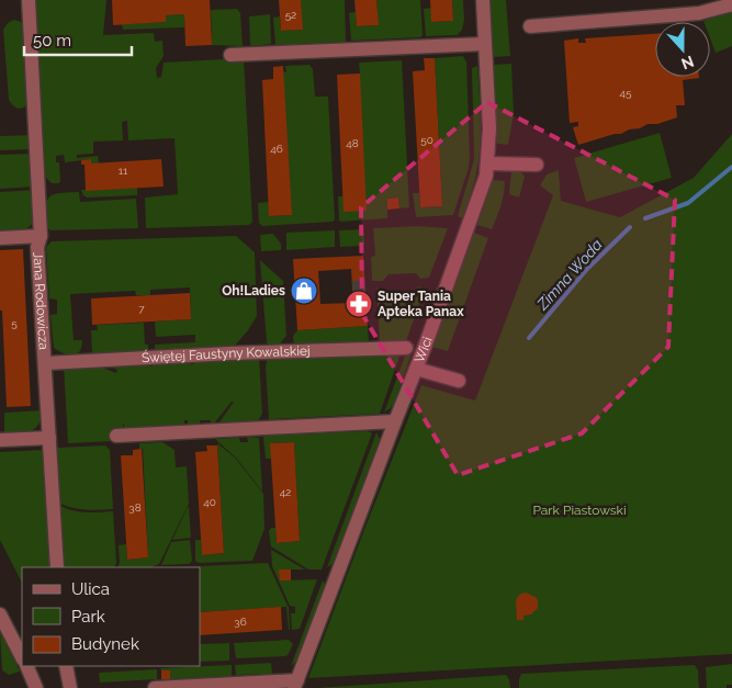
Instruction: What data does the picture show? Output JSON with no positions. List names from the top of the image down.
{
  "streets": {
    "street": ["Jana Rodowicza", "Wici", "Świętej Faustyny Kowalskiej"]
  },
  "crossings": [
    ["Jana Rodowicza", "Świętej Faustyny Kowalskiej"]
  ],
  "water": ["Zimna Woda"],
  "parks": ["Park Piastowski"],
  "places": {
    "shop": ["Oh!Ladies"],
    "pharmacy": ["Super Tania Apteka Panax"]
  },
  "house_numbers": [
    "52",
    "45",
    "50",
    "48",
    "46",
    "11",
    "7",
    "5",
    "42",
    "40",
    "38",
    "36"
  ],
  "legend": ["Ulica", "Park", "Budynek"],
  "scale_bar": "50 m",
  "north": "bottom"
}
